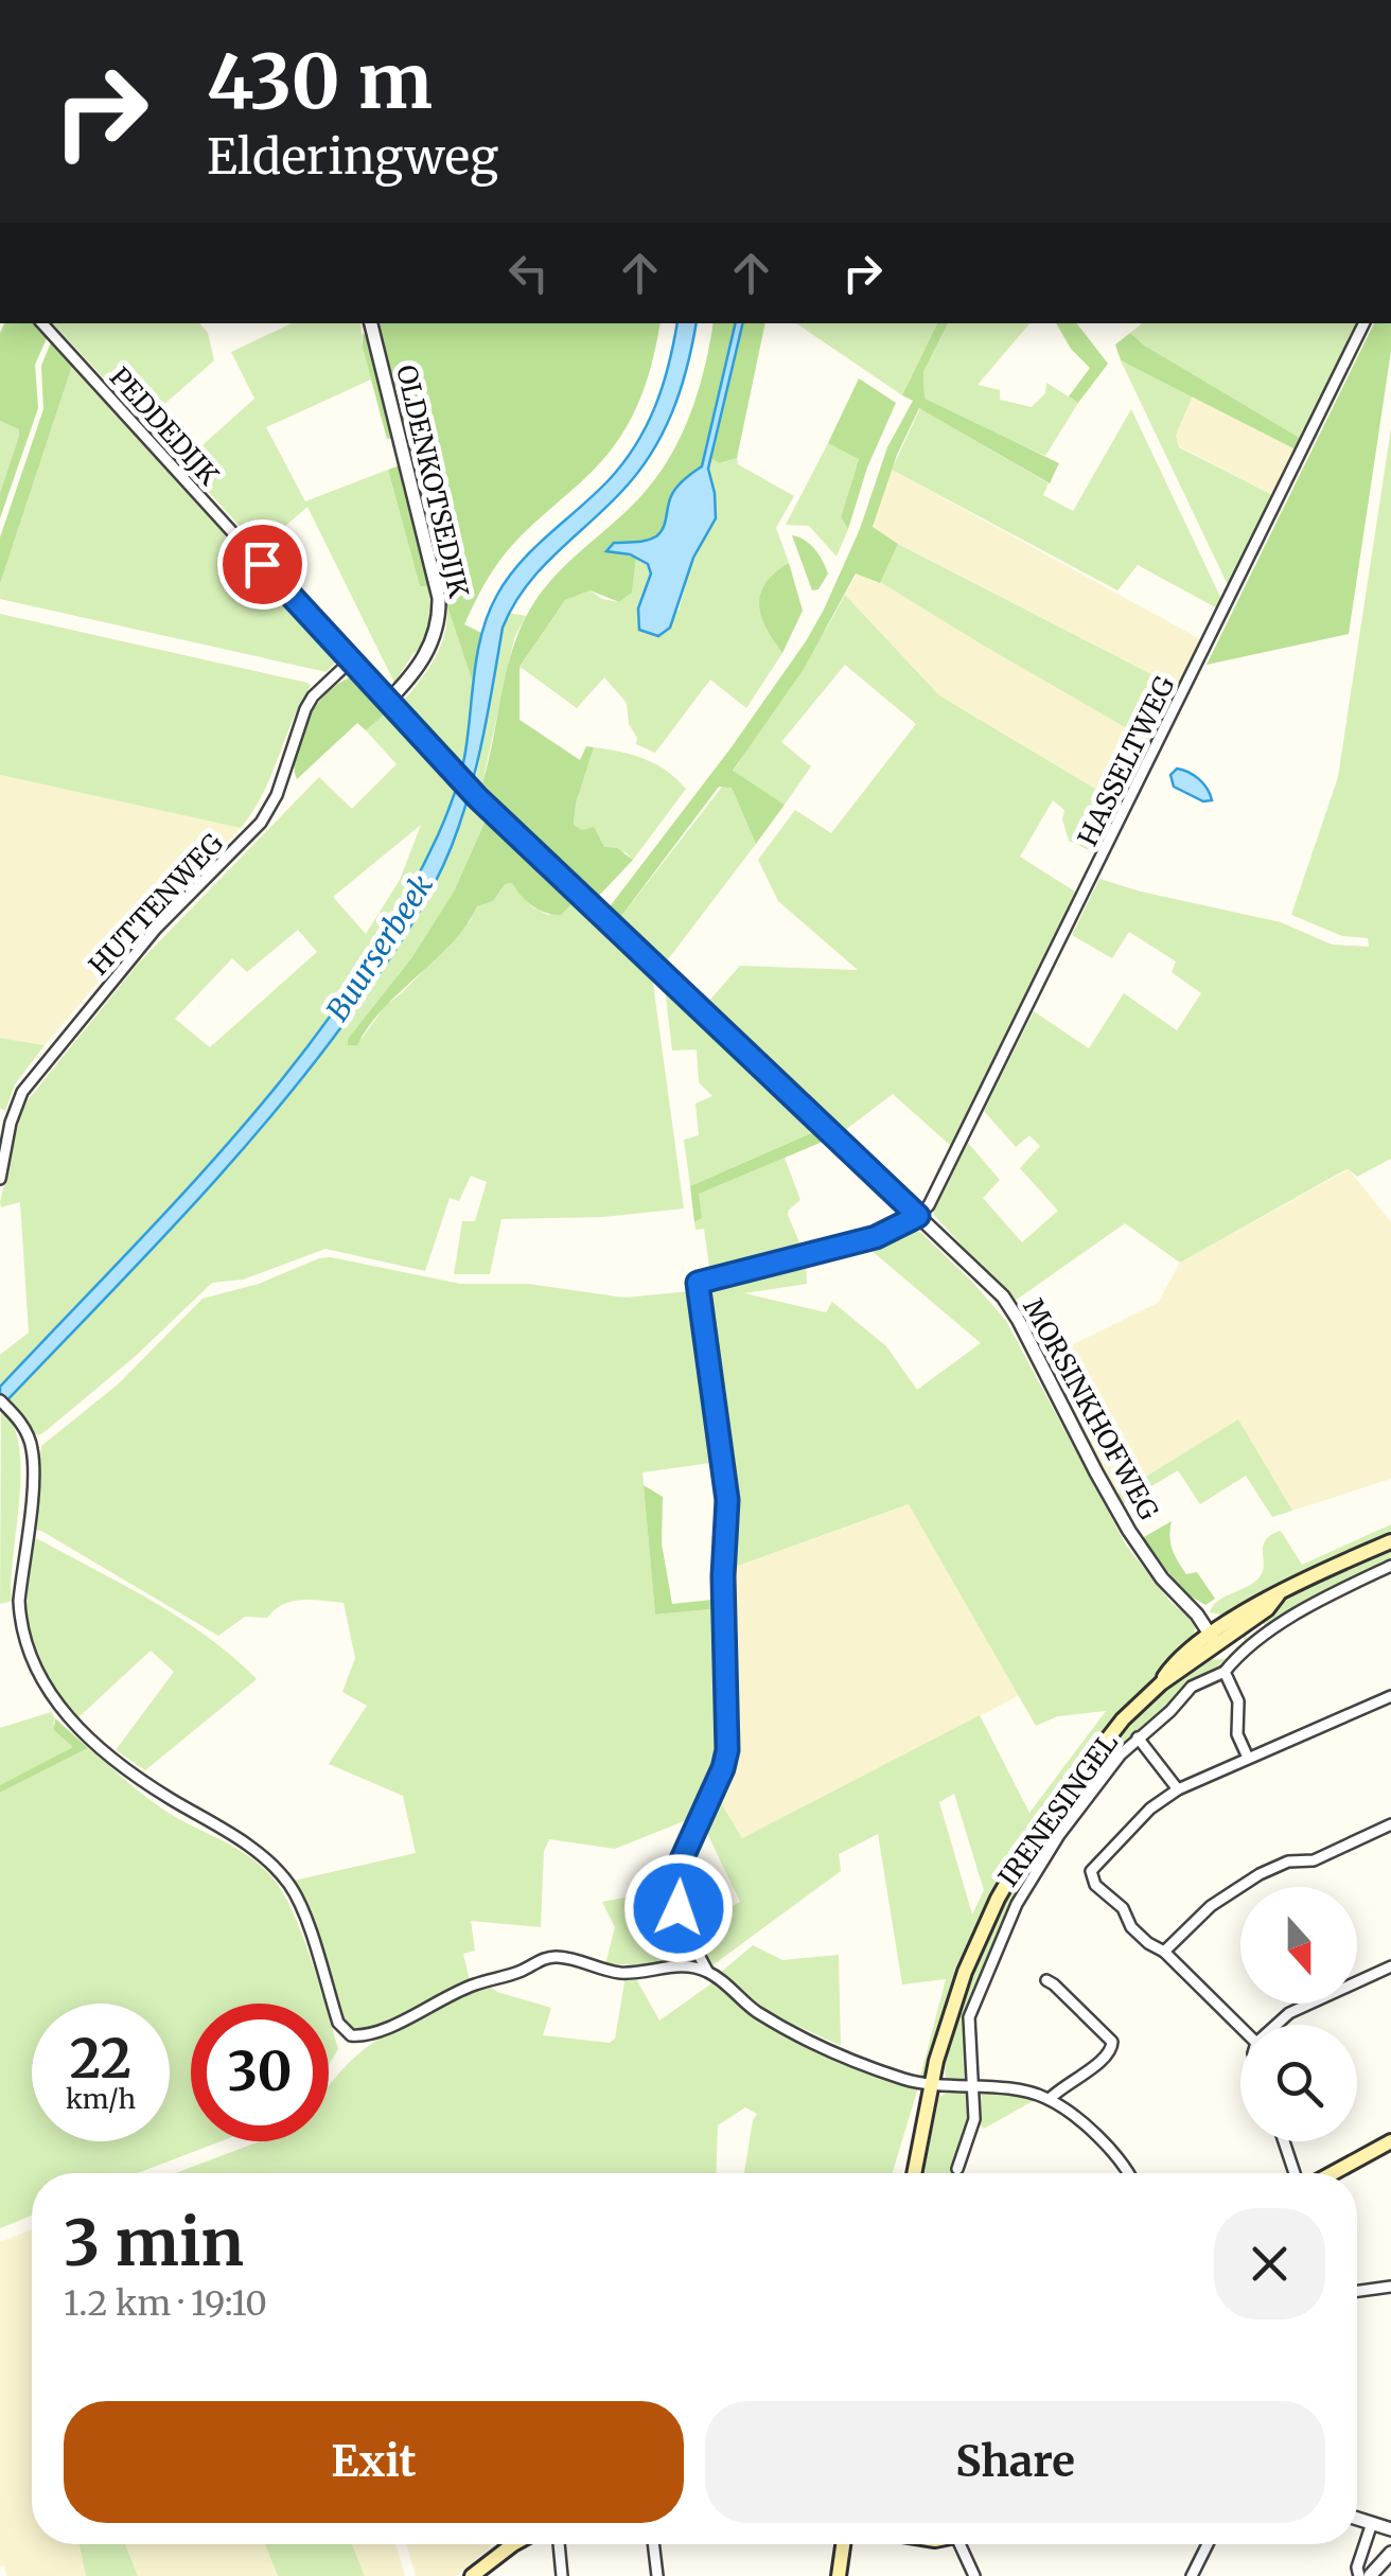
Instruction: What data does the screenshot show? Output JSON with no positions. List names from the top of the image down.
{
  "streets": {
    "street": [
      "PEDDEDIJK",
      "OLDENKOTSEDIJK",
      "HASSELTWEG",
      "HUTTENWEG",
      "MORSINKHOFWEG",
      "IRENESINGEL"
    ]
  },
  "crossings": [
    ["PEDDEDIJK", "OLDENKOTSEDIJK"],
    ["PEDDEDIJK", "HUTTENWEG"],
    ["PEDDEDIJK", "MORSINKHOFWEG"],
    ["OLDENKOTSEDIJK", "MORSINKHOFWEG"],
    ["HASSELTWEG", "MORSINKHOFWEG"]
  ],
  "water": ["Buurserbeek"],
  "north": "bottom",
  "page": {
    "turn": ["430 m", "Elderingweg"],
    "speed": "22 km/h",
    "limit": "30",
    "heading": ["3 min", "1.2 km · 19:10"],
    "buttons": ["Exit", "Share"]
  }
}
